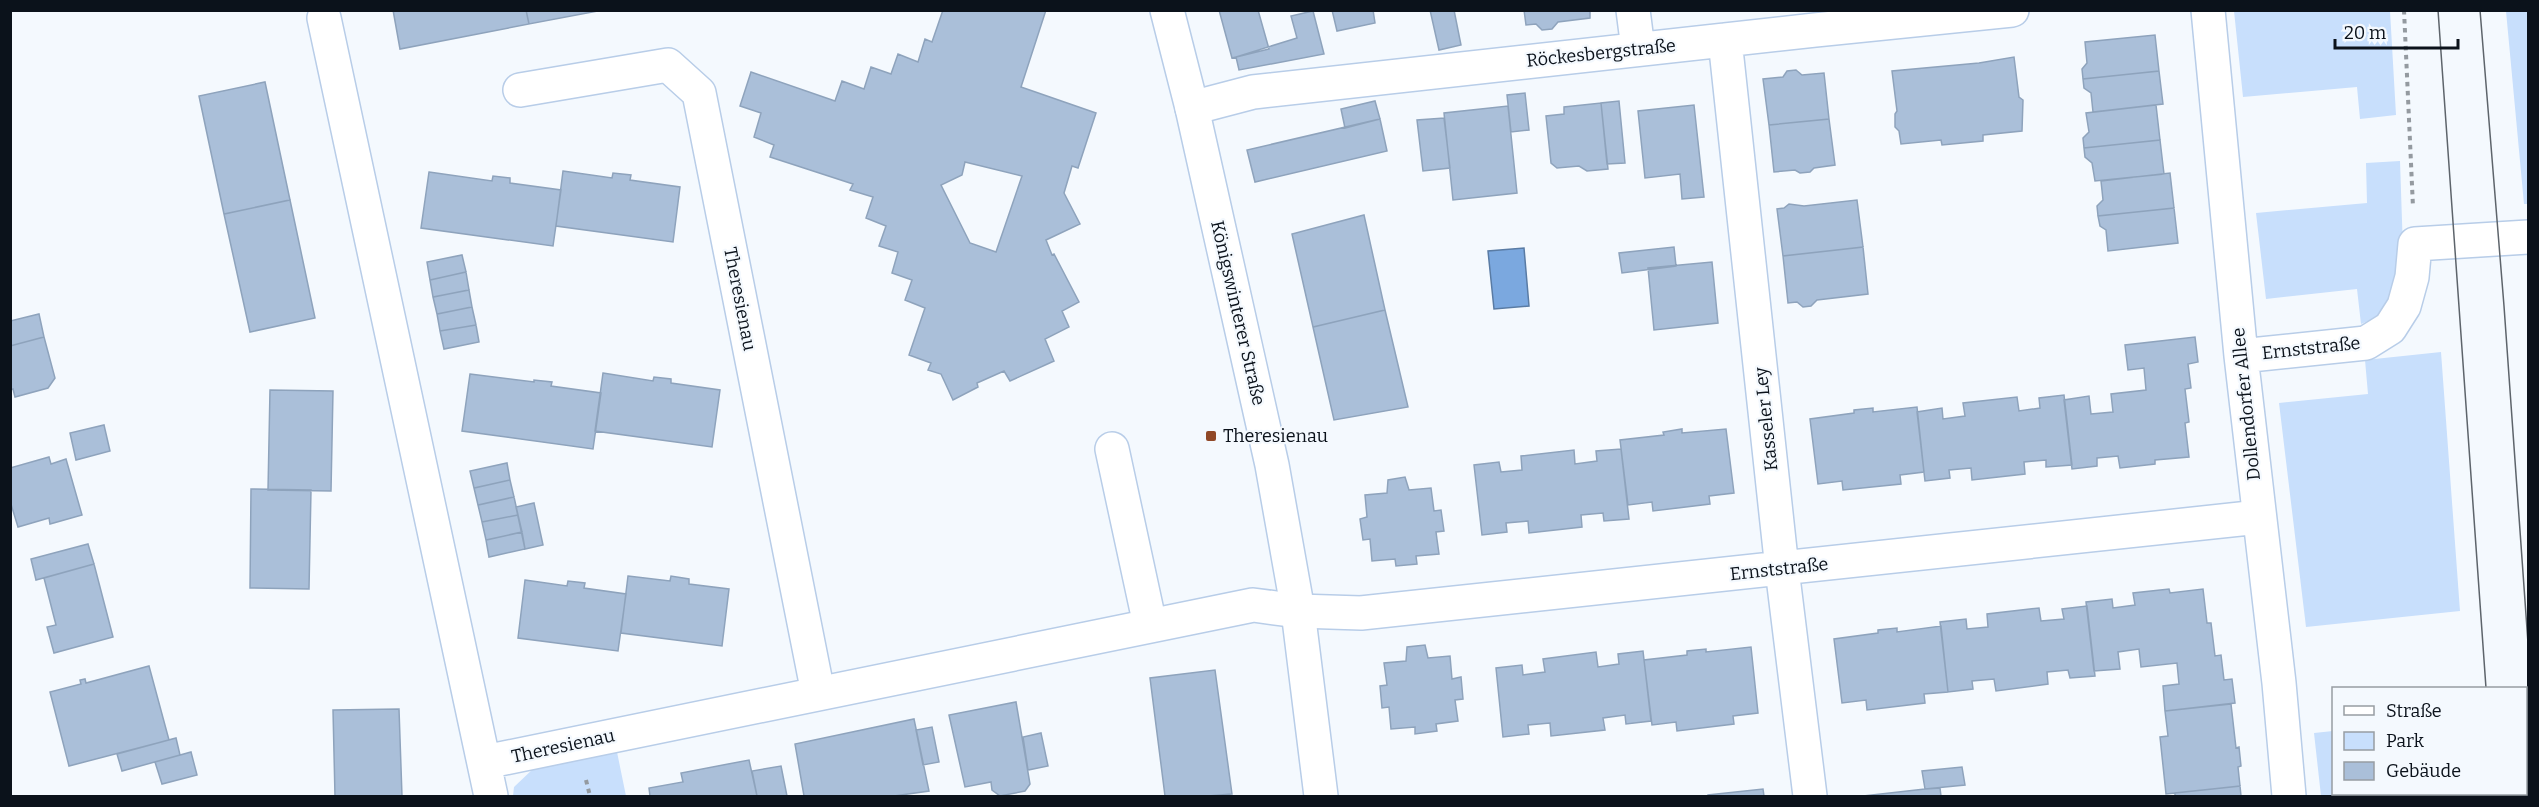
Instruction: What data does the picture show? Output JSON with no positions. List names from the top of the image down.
{
  "streets": {
    "street": [
      "Röckesbergstraße",
      "Theresienau",
      "Königswinterer Straße",
      "Ernststraße",
      "Dollendorfer Allee",
      "Kasseler Ley"
    ]
  },
  "crossings": [
    ["Röckesbergstraße", "Königswinterer Straße"],
    ["Röckesbergstraße", "Kasseler Ley"],
    ["Theresienau", "Königswinterer Straße"],
    ["Theresienau", "Ernststraße"],
    ["Königswinterer Straße", "Ernststraße"],
    ["Ernststraße", "Dollendorfer Allee"],
    ["Ernststraße", "Kasseler Ley"]
  ],
  "places": {
    "transit": ["Theresienau"]
  },
  "legend": ["Straße", "Park", "Gebäude"],
  "scale_bar": "20 m"
}
